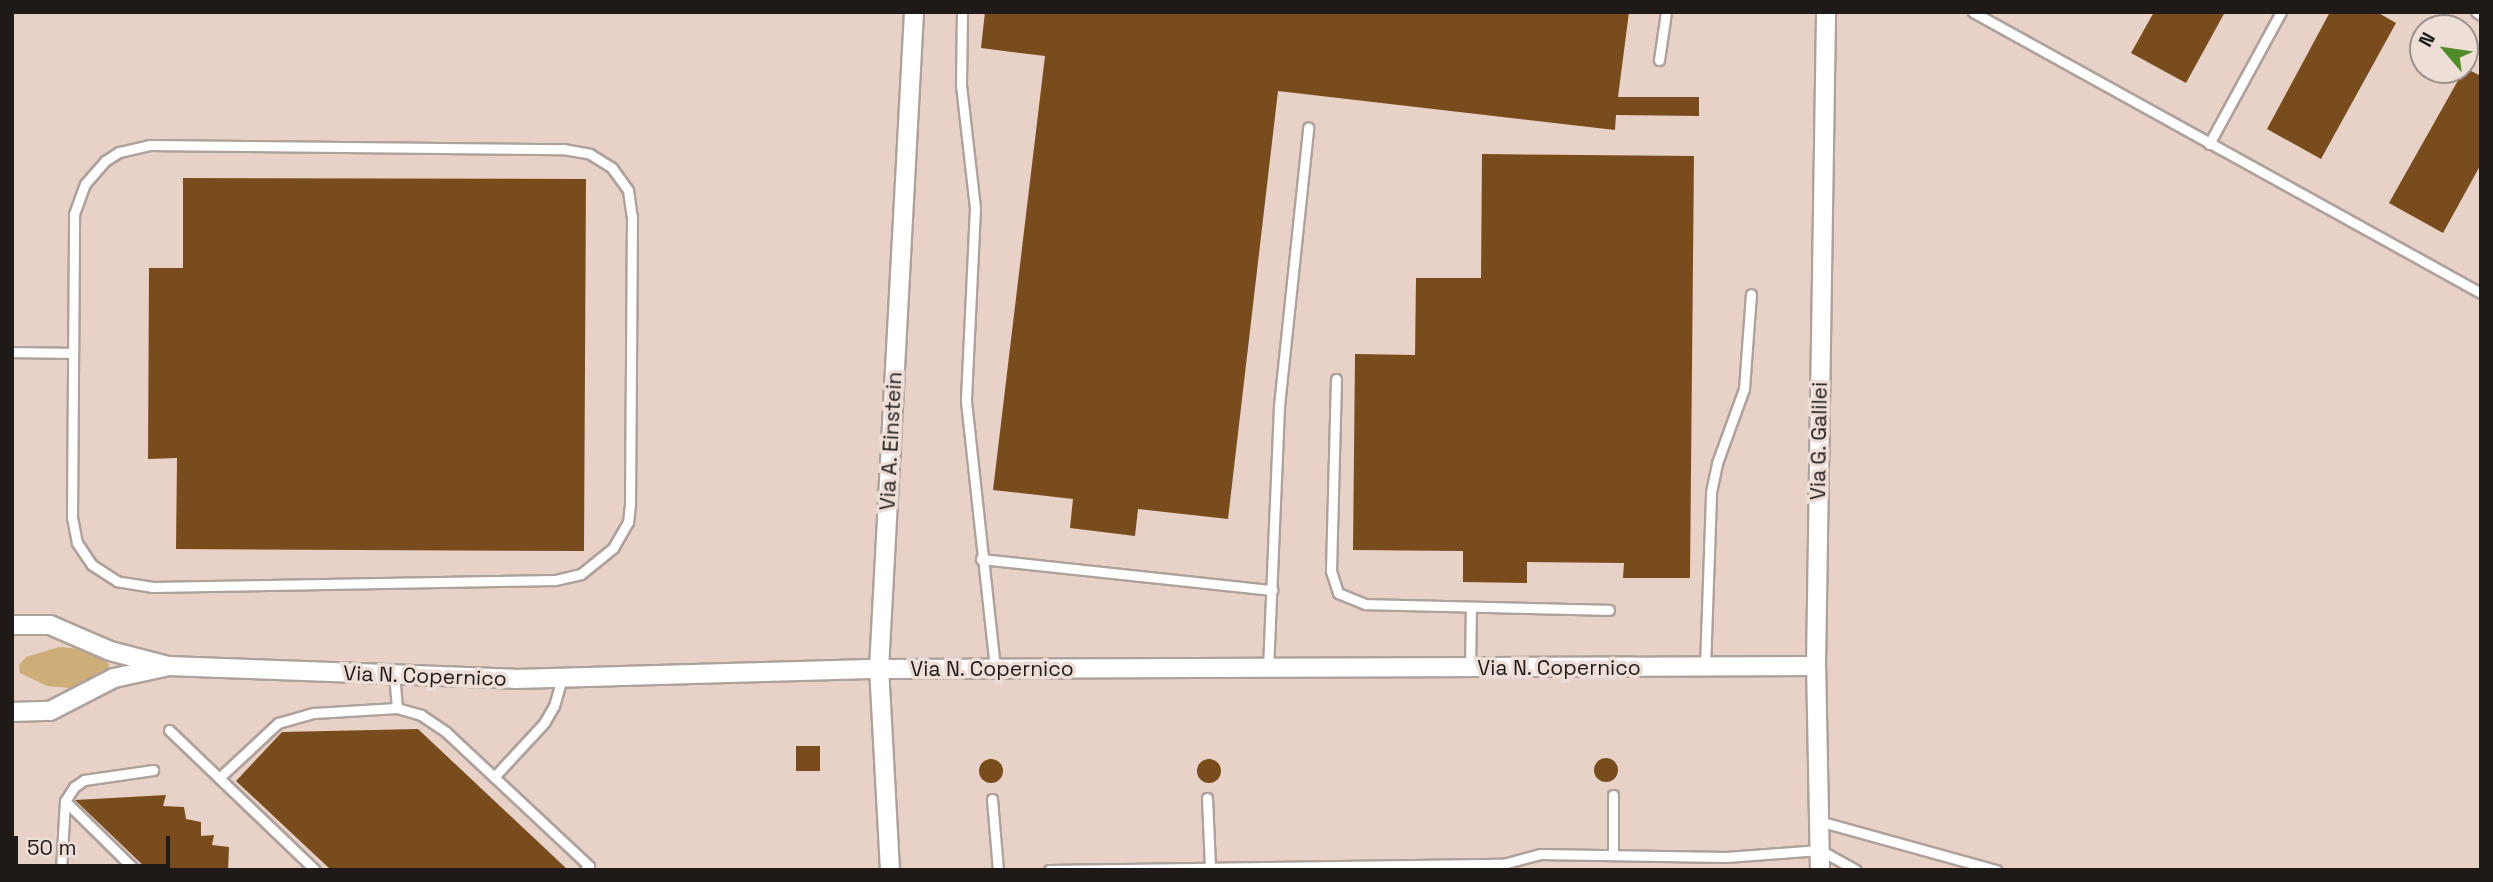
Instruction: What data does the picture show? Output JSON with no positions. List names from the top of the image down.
{
  "streets": {
    "street": ["Via A. Einstein", "Via G. Galilei", "Via N. Copernico"]
  },
  "crossings": [
    ["Via A. Einstein", "Via N. Copernico"],
    ["Via G. Galilei", "Via N. Copernico"]
  ],
  "scale_bar": "50 m",
  "north": "top left"
}
